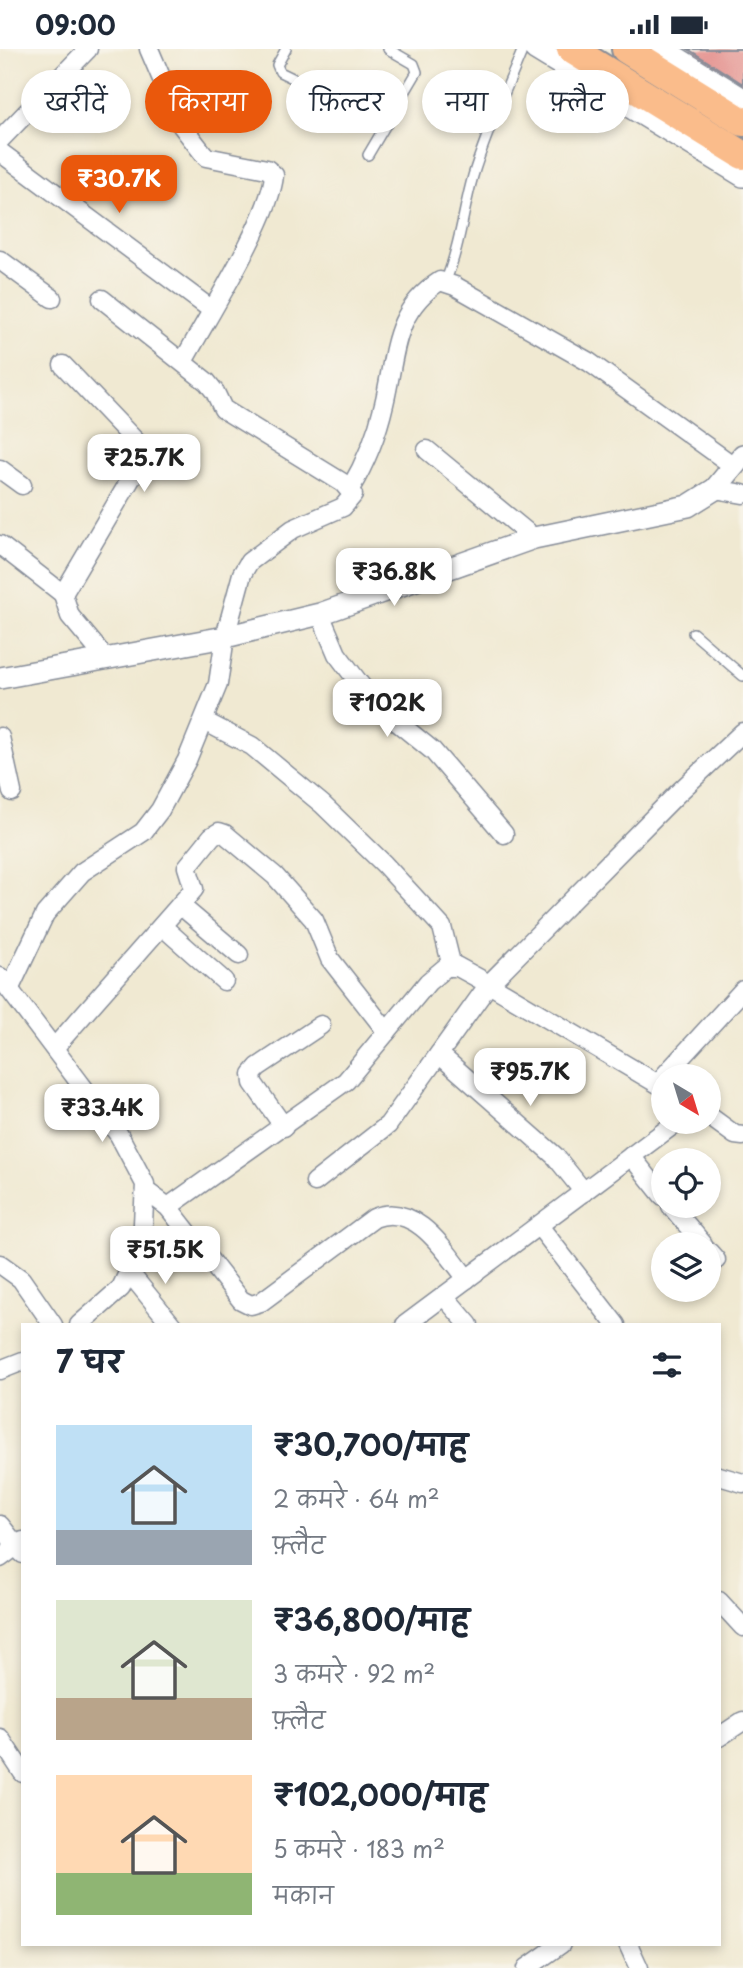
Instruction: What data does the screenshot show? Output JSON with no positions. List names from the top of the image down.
{
  "north": "bottom right",
  "page": {
    "status": "09:00",
    "chip": [
      "खरीदें",
      "किराया",
      "फ़िल्टर",
      "नया",
      "फ़्लैट"
    ],
    "price": [
      "₹30.7K",
      "₹25.7K",
      "₹36.8K",
      "₹102K",
      "₹95.7K",
      "₹33.4K",
      "₹51.5K"
    ],
    "heading": "7 घर",
    "list": [
      {
        "name": "₹30,700/माह",
        "note": "2 कमरे · 64 m² · फ़्लैट"
      },
      {
        "name": "₹36,800/माह",
        "note": "3 कमरे · 92 m² · फ़्लैट"
      },
      {
        "name": "₹102,000/माह",
        "note": "5 कमरे · 183 m² · मकान"
      }
    ]
  }
}
